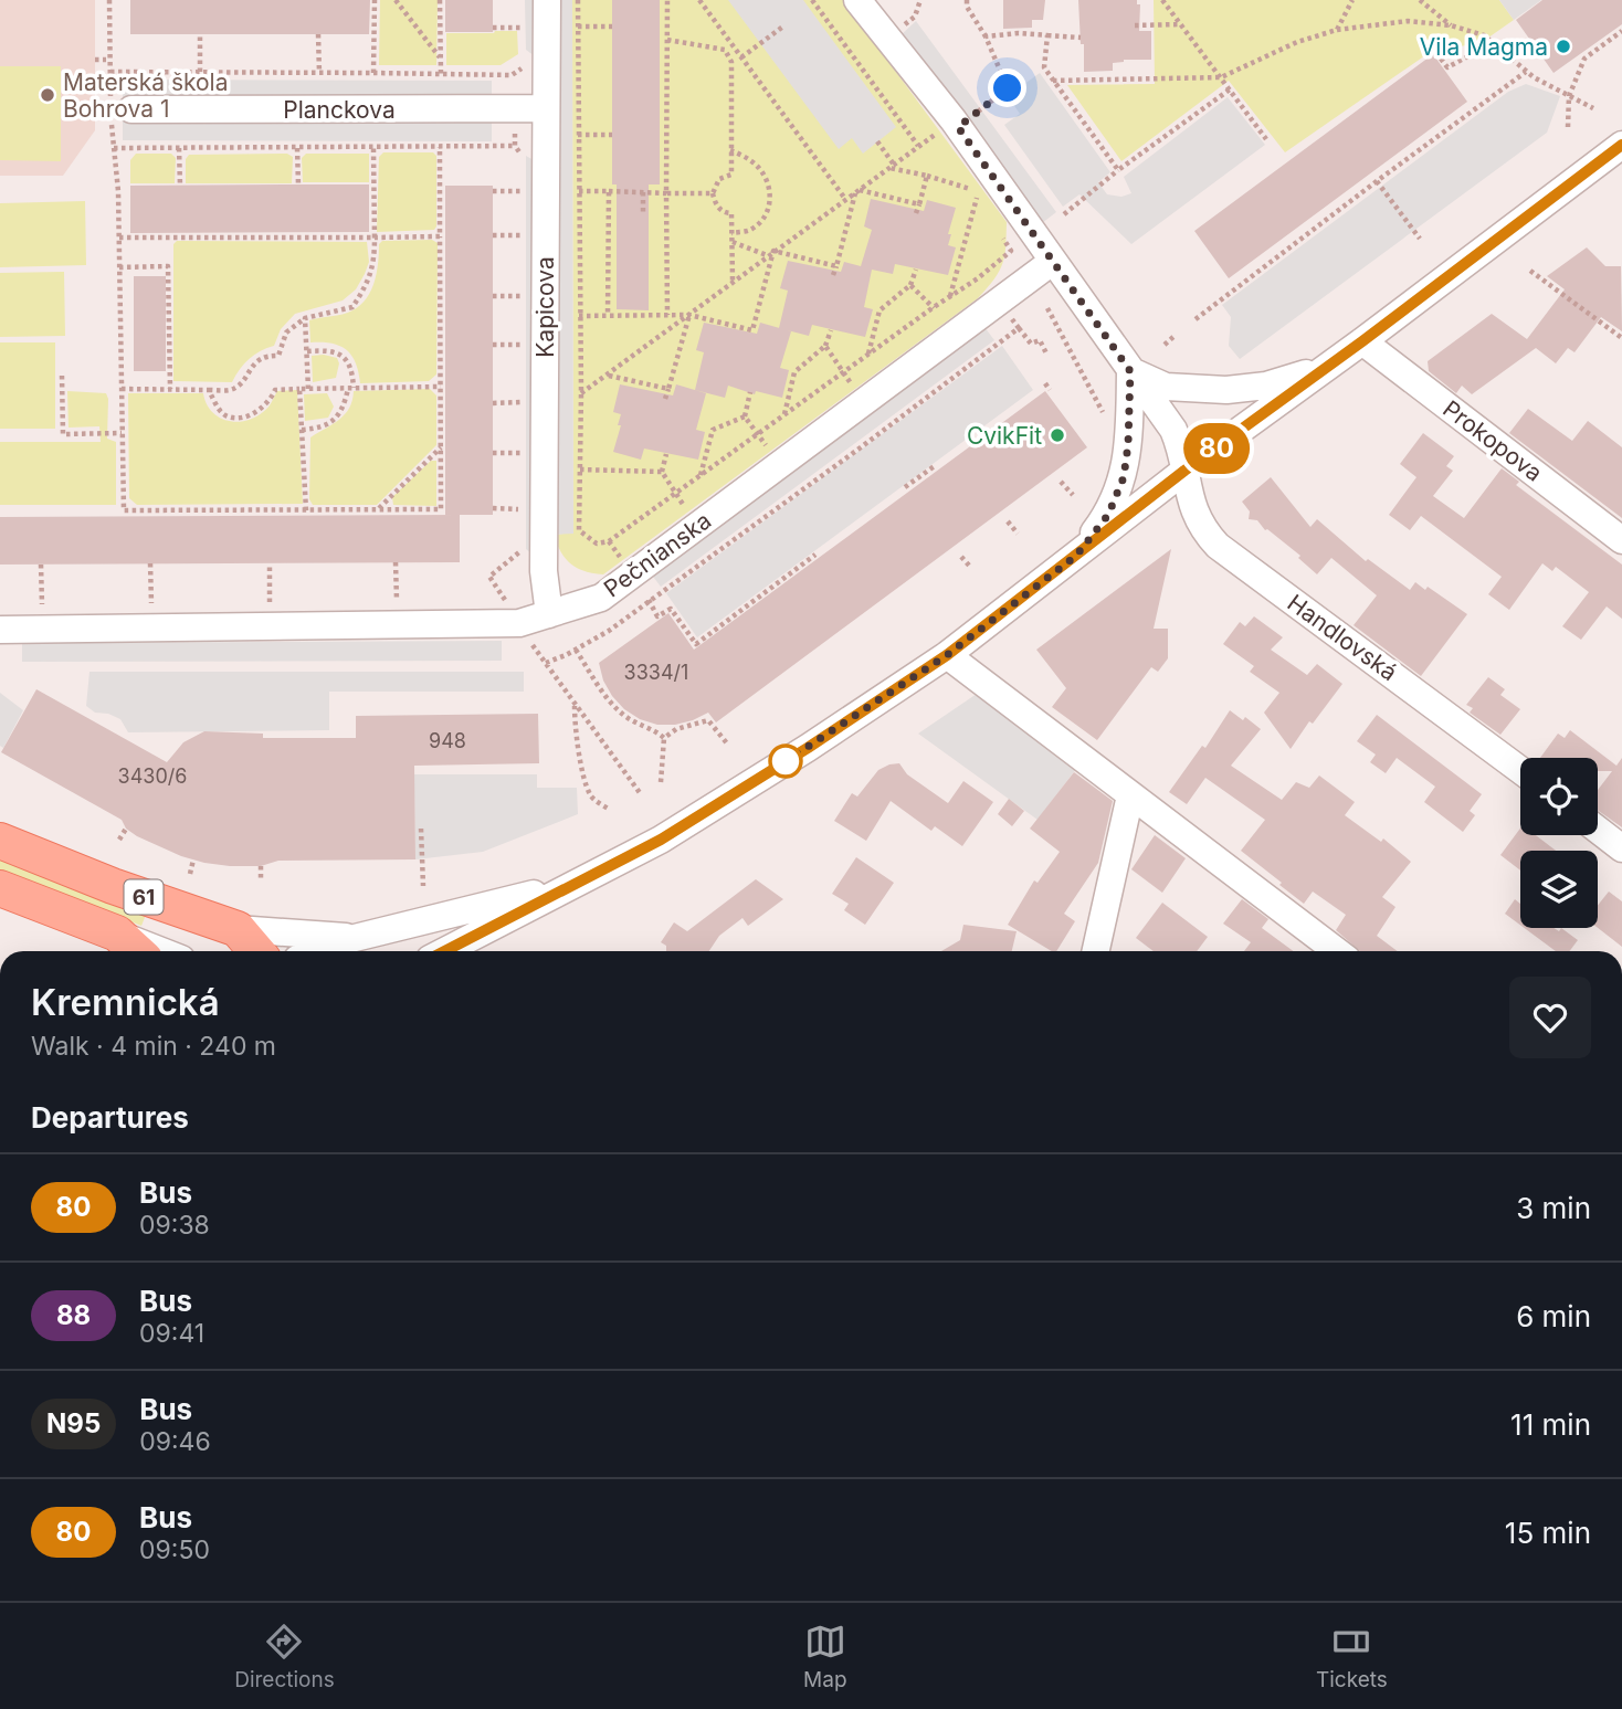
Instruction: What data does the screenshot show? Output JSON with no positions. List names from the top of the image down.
{
  "streets": {
    "main road": ["61"],
    "street": [
      "Planckova",
      "Kapicova",
      "Prokopova",
      "Pečnianska",
      "Handlovská"
    ]
  },
  "crossings": [
    ["Planckova", "Kapicova"],
    ["Kapicova", "Pečnianska"],
    ["Pečnianska", "Handlovská"]
  ],
  "places": ["Vila Magma", "Materská škola Bohrova 1", "CvikFit"],
  "lines": ["bus line 80"],
  "house_numbers": ["3334/1", "948", "3430/6"],
  "page": {
    "on_map": "80",
    "heading": [
      ["Kremnická", "Walk · 4 min · 240 m"],
      "Departures"
    ],
    "list": [
      {
        "mark": "80",
        "name": "Bus",
        "note": "09:38",
        "value": "3 min"
      },
      {
        "mark": "88",
        "name": "Bus",
        "note": "09:41",
        "value": "6 min"
      },
      {
        "mark": "N95",
        "name": "Bus",
        "note": "09:46",
        "value": "11 min"
      },
      {
        "mark": "80",
        "name": "Bus",
        "note": "09:50",
        "value": "15 min"
      }
    ],
    "tabs": ["Directions", "Map", "Tickets"]
  }
}
